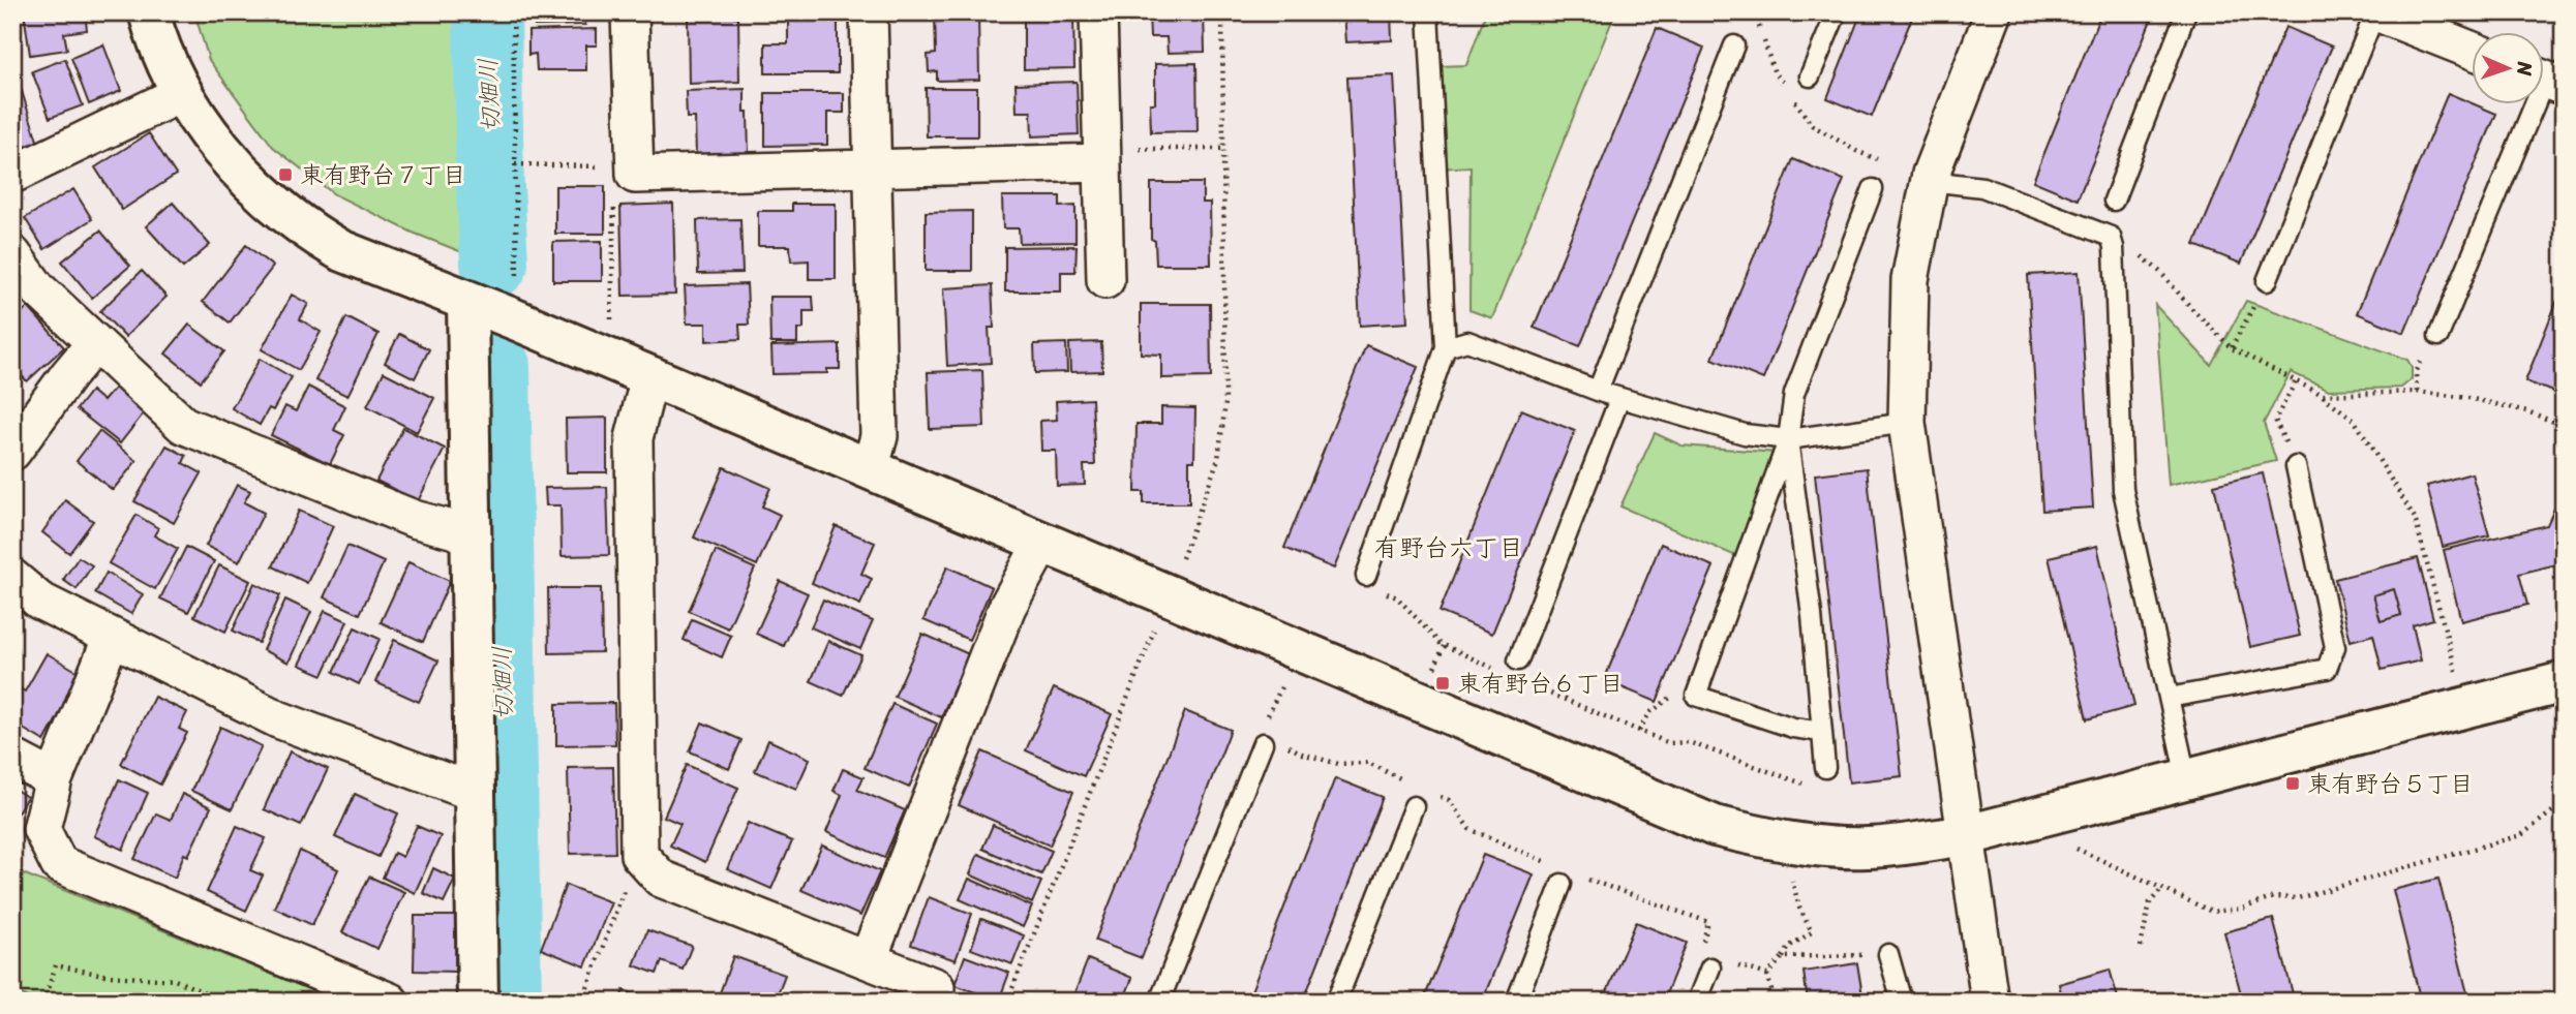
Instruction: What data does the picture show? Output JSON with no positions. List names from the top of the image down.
{
  "districts": ["有野台六丁目"],
  "water": ["切畑川"],
  "places": {
    "transit": ["東有野台７丁目", "東有野台６丁目", "東有野台５丁目"]
  },
  "north": "right"
}
